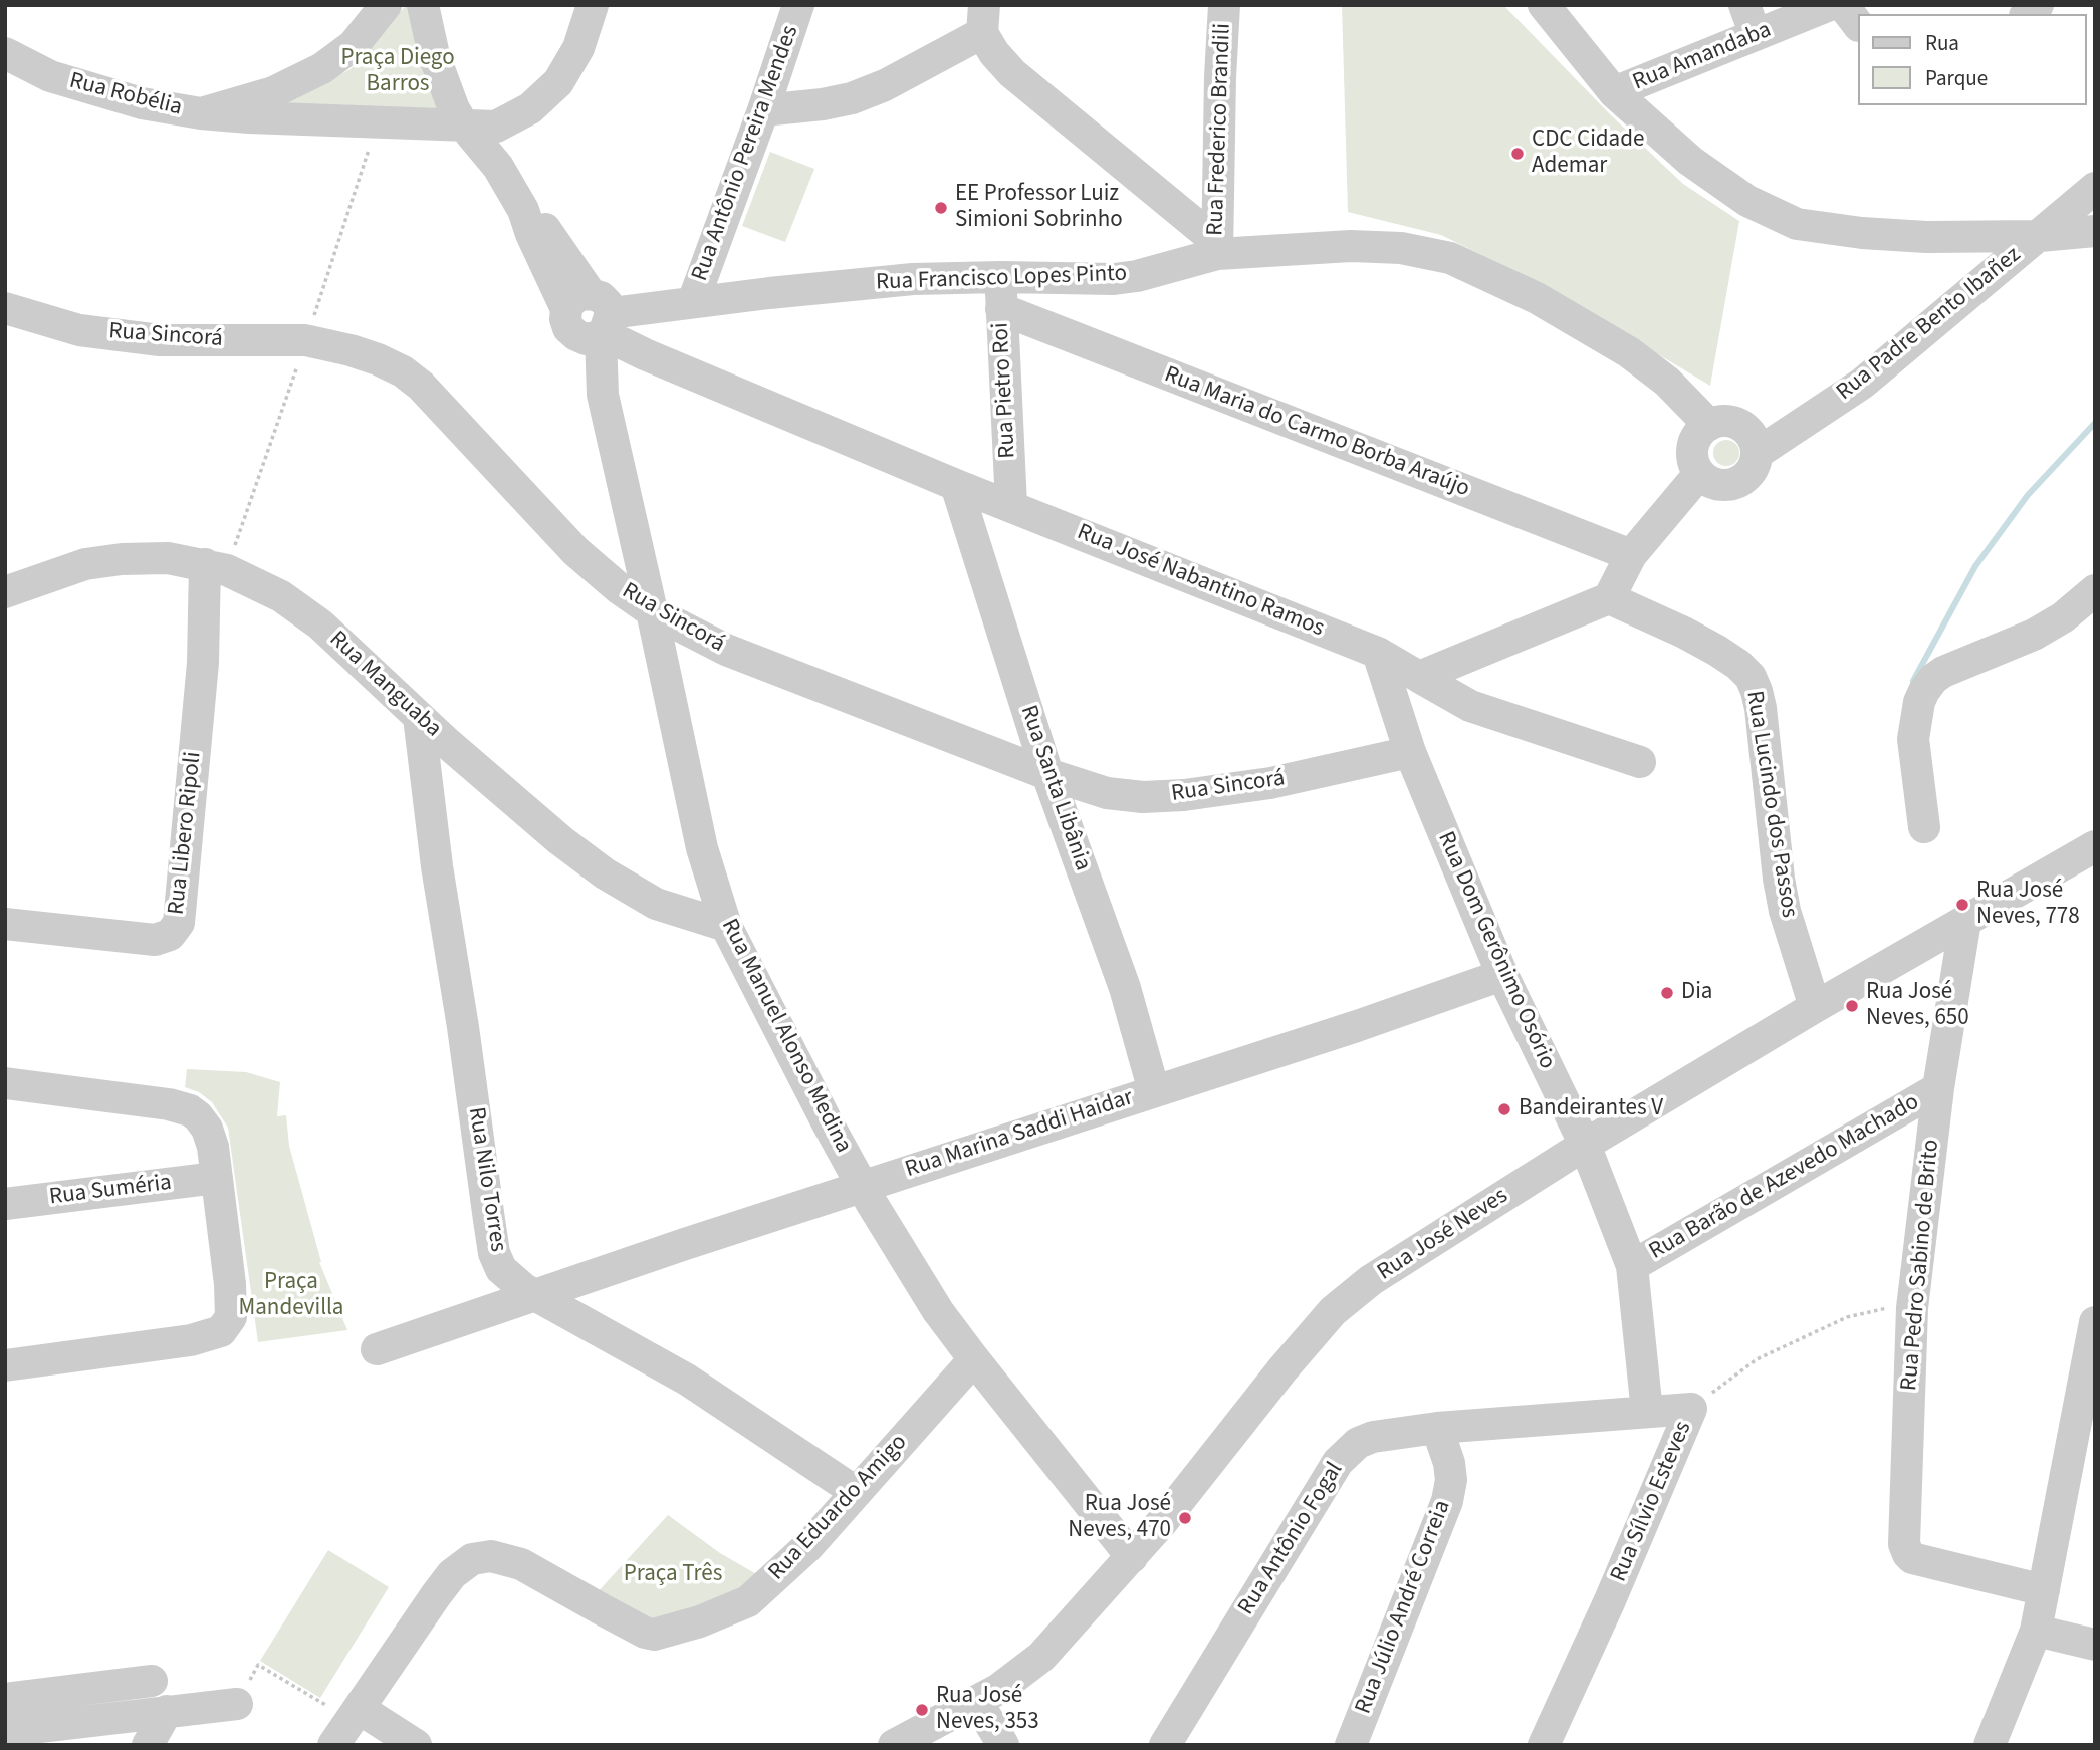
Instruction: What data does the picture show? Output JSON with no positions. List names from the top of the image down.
{
  "streets": {
    "street": [
      "Rua Amandaba",
      "Rua Robélia",
      "Rua Frederico Brandili",
      "Rua Antônio Pereira Mendes",
      "Rua Francisco Lopes Pinto",
      "Rua Padre Bento Ibañez",
      "Rua Sincorá",
      "Rua Pietro Roi",
      "Rua Maria do Carmo Borba Araújo",
      "Rua José Nabantino Ramos",
      "Rua Manguaba",
      "Rua Santa Libânia",
      "Rua Lucindo dos Passos",
      "Rua Libero Ripoli",
      "Rua Dom Gerônimo Osório",
      "Rua Manuel Alonso Medina",
      "Rua Marina Saddi Haidar",
      "Rua Barão de Azevedo Machado",
      "Rua Nilo Torres",
      "Rua Suméria",
      "Rua José Neves",
      "Rua Pedro Sabino de Brito",
      "Rua Sílvio Esteves",
      "Rua Eduardo Amigo",
      "Rua Antônio Fogal",
      "Rua Júlio André Correia"
    ]
  },
  "crossings": [
    ["Rua Frederico Brandili", "Rua Francisco Lopes Pinto"],
    ["Rua Antônio Pereira Mendes", "Rua Francisco Lopes Pinto"],
    ["Rua Francisco Lopes Pinto", "Rua Padre Bento Ibañez"],
    ["Rua Francisco Lopes Pinto", "Rua Pietro Roi"],
    ["Rua Francisco Lopes Pinto", "Rua José Nabantino Ramos"],
    ["Rua Francisco Lopes Pinto", "Rua Manuel Alonso Medina"],
    ["Rua Sincorá", "Rua Santa Libânia"],
    ["Rua Sincorá", "Rua Dom Gerônimo Osório"],
    ["Rua Sincorá", "Rua Manuel Alonso Medina"],
    ["Rua Pietro Roi", "Rua Maria do Carmo Borba Araújo"],
    ["Rua Pietro Roi", "Rua José Nabantino Ramos"],
    ["Rua José Nabantino Ramos", "Rua Santa Libânia"],
    ["Rua José Nabantino Ramos", "Rua Dom Gerônimo Osório"],
    ["Rua José Nabantino Ramos", "Rua Manuel Alonso Medina"],
    ["Rua Manguaba", "Rua Libero Ripoli"],
    ["Rua Manguaba", "Rua Manuel Alonso Medina"],
    ["Rua Manguaba", "Rua Nilo Torres"],
    ["Rua Santa Libânia", "Rua Marina Saddi Haidar"],
    ["Rua Lucindo dos Passos", "Rua José Neves"],
    ["Rua Dom Gerônimo Osório", "Rua Marina Saddi Haidar"],
    ["Rua Dom Gerônimo Osório", "Rua Barão de Azevedo Machado"],
    ["Rua Dom Gerônimo Osório", "Rua José Neves"],
    ["Rua Dom Gerônimo Osório", "Rua Antônio Fogal"],
    ["Rua Manuel Alonso Medina", "Rua Marina Saddi Haidar"],
    ["Rua Manuel Alonso Medina", "Rua José Neves"],
    ["Rua Manuel Alonso Medina", "Rua Eduardo Amigo"],
    ["Rua Marina Saddi Haidar", "Rua Nilo Torres"],
    ["Rua Barão de Azevedo Machado", "Rua Pedro Sabino de Brito"],
    ["Rua Nilo Torres", "Rua Eduardo Amigo"],
    ["Rua José Neves", "Rua Pedro Sabino de Brito"],
    ["Rua Pedro Sabino de Brito", "Rua Sílvio Esteves"],
    ["Rua Sílvio Esteves", "Rua Antônio Fogal"],
    ["Rua Antônio Fogal", "Rua Júlio André Correia"]
  ],
  "parks": ["Praça Diego Barros", "Praça Mandevilla", "Praça Três"],
  "places": [
    "CDC Cidade Ademar",
    "EE Professor Luiz Simioni Sobrinho",
    "Rua José Neves, 778",
    "Dia",
    "Rua José Neves, 650",
    "Bandeirantes V",
    "Rua José Neves, 470",
    "Rua José Neves, 353"
  ],
  "legend": ["Rua", "Parque"]
}
